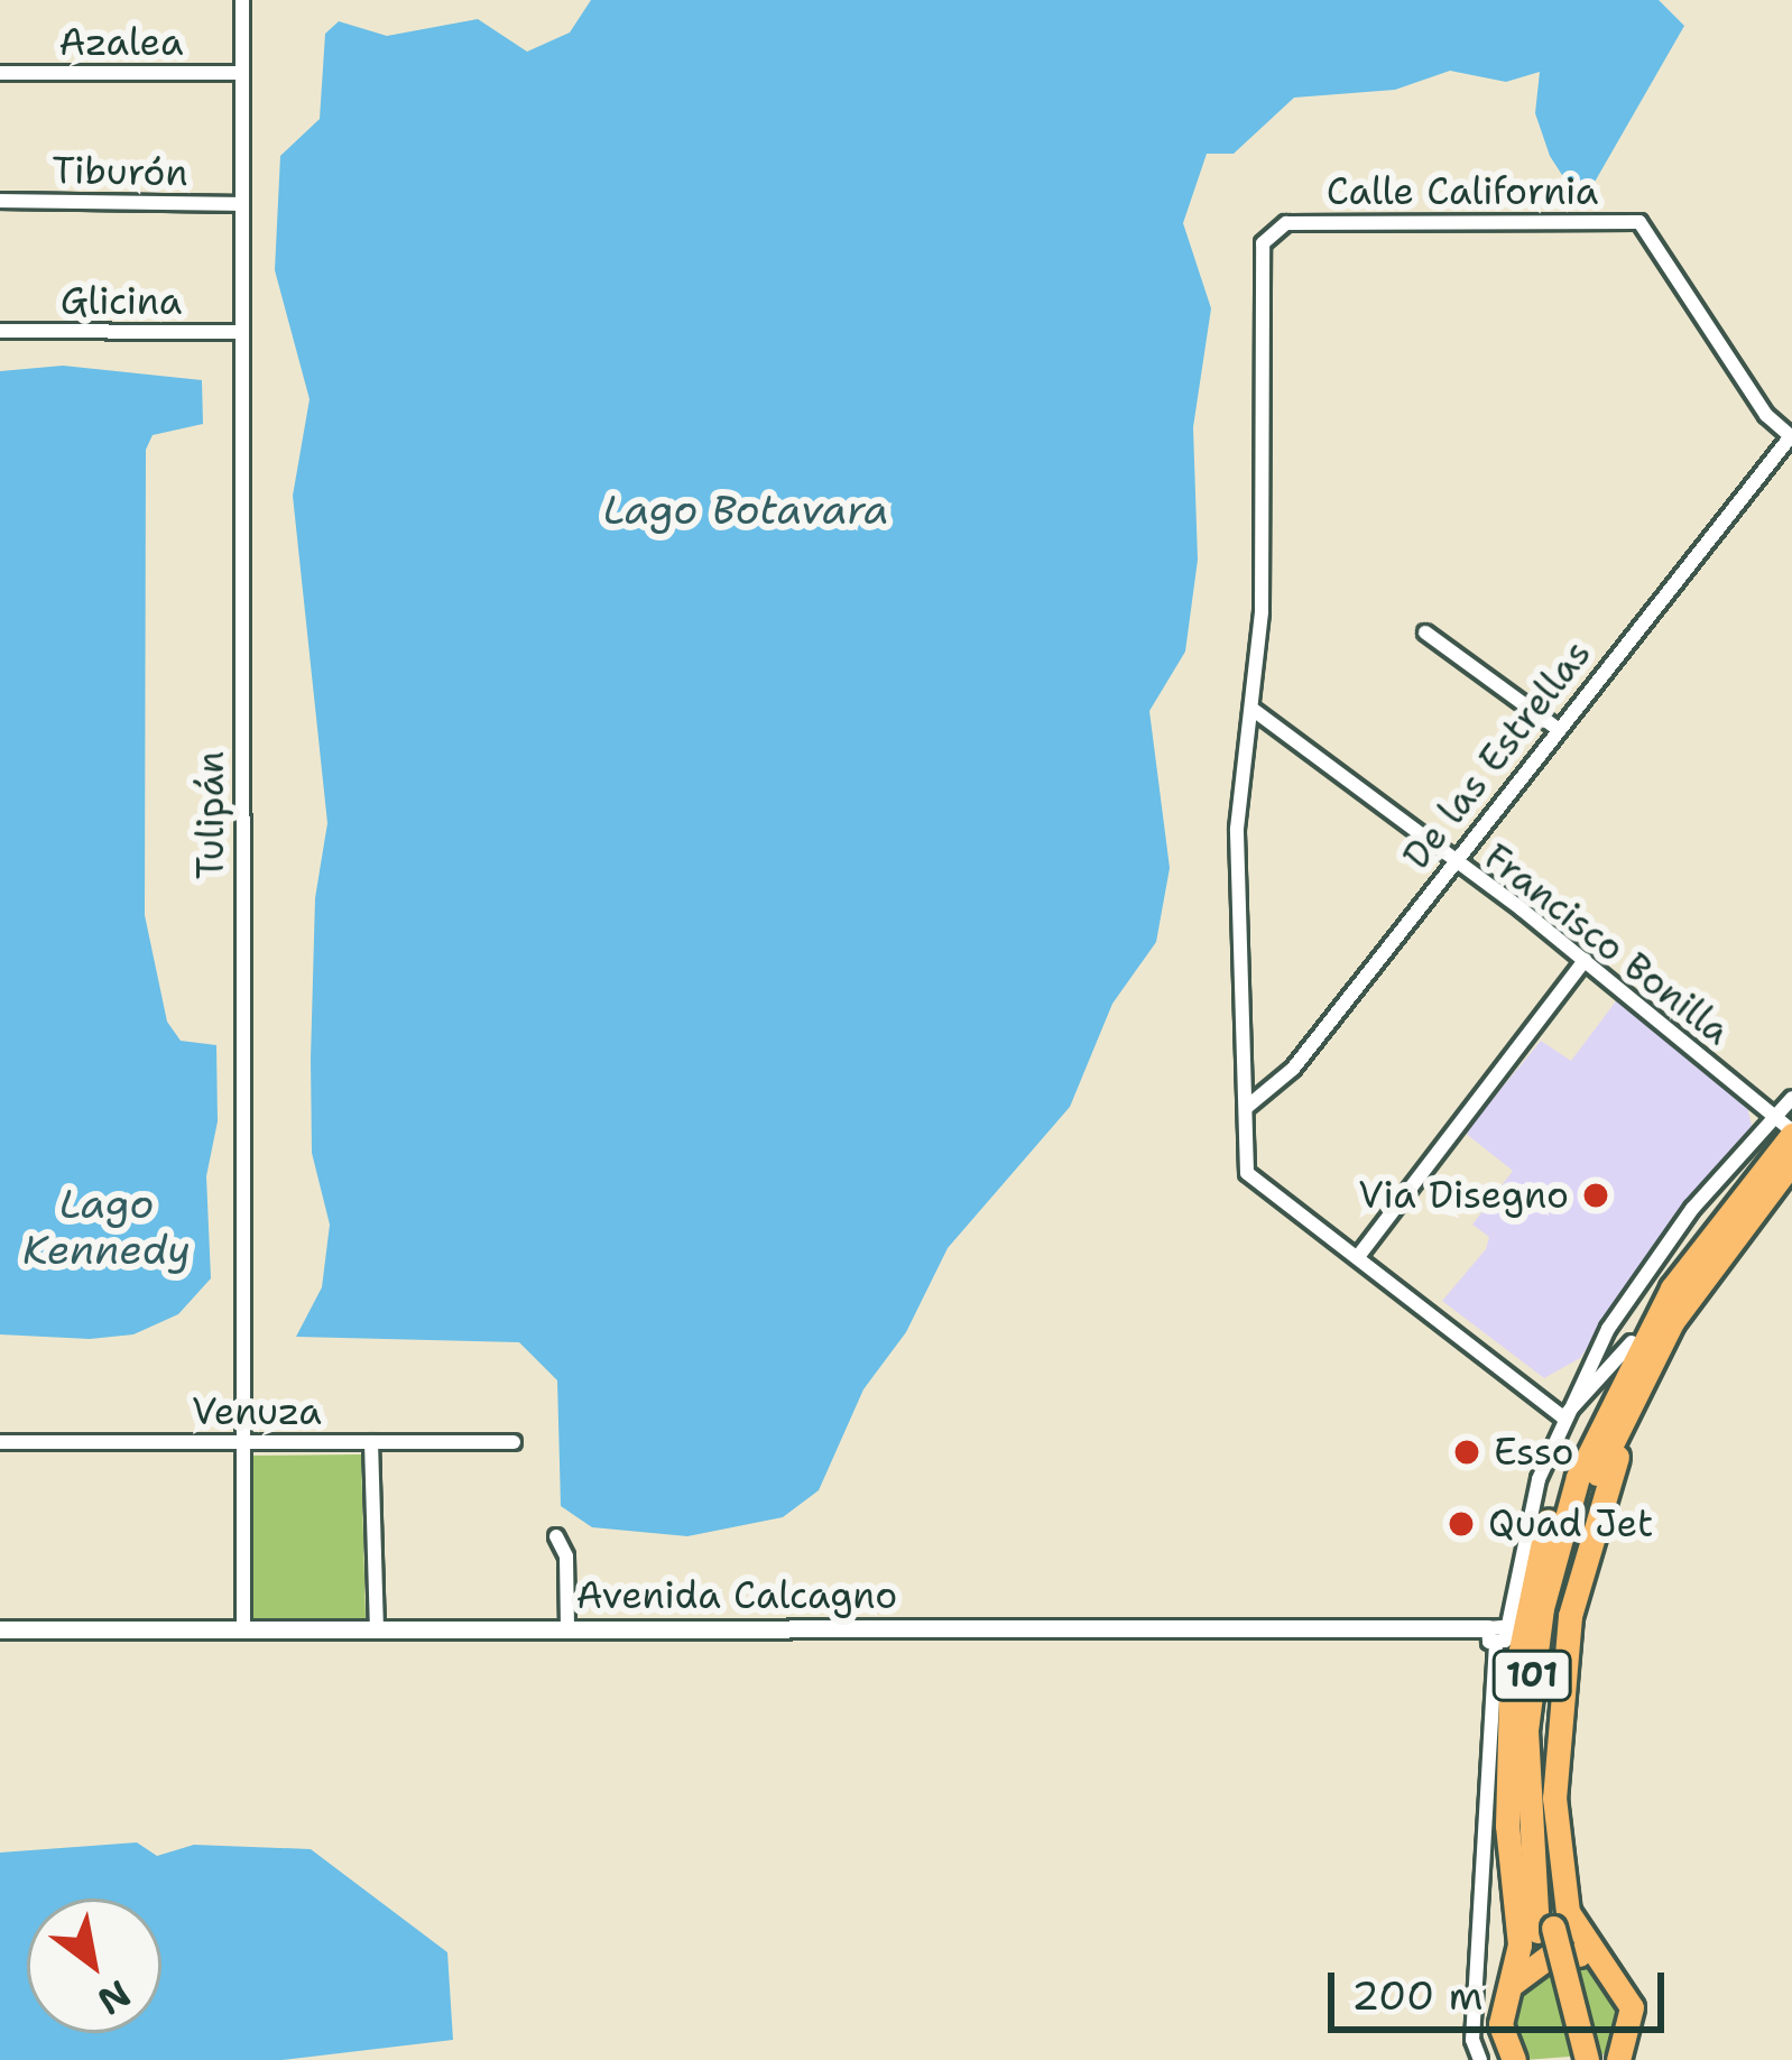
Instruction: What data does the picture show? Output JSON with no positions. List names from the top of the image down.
{
  "streets": {
    "highway": ["101"],
    "street": [
      "Azalea",
      "Tiburón",
      "Calle California",
      "Glicina",
      "De las Estrellas",
      "Tulipán",
      "Francisco Bonilla",
      "Venuza",
      "Avenida Calcagno"
    ]
  },
  "crossings": [
    ["Azalea", "Tulipán"],
    ["Tiburón", "Tulipán"],
    ["Calle California", "De las Estrellas"],
    ["Calle California", "Francisco Bonilla"],
    ["Glicina", "Tulipán"],
    ["De las Estrellas", "Francisco Bonilla"],
    ["Tulipán", "Venuza"],
    ["Tulipán", "Avenida Calcagno"],
    ["Francisco Bonilla", "101"]
  ],
  "water": ["Lago Botavara", "Lago Kennedy"],
  "places": ["Via Disegno", "Esso", "Quad Jet"],
  "scale_bar": "200 m",
  "north": "bottom right"
}
